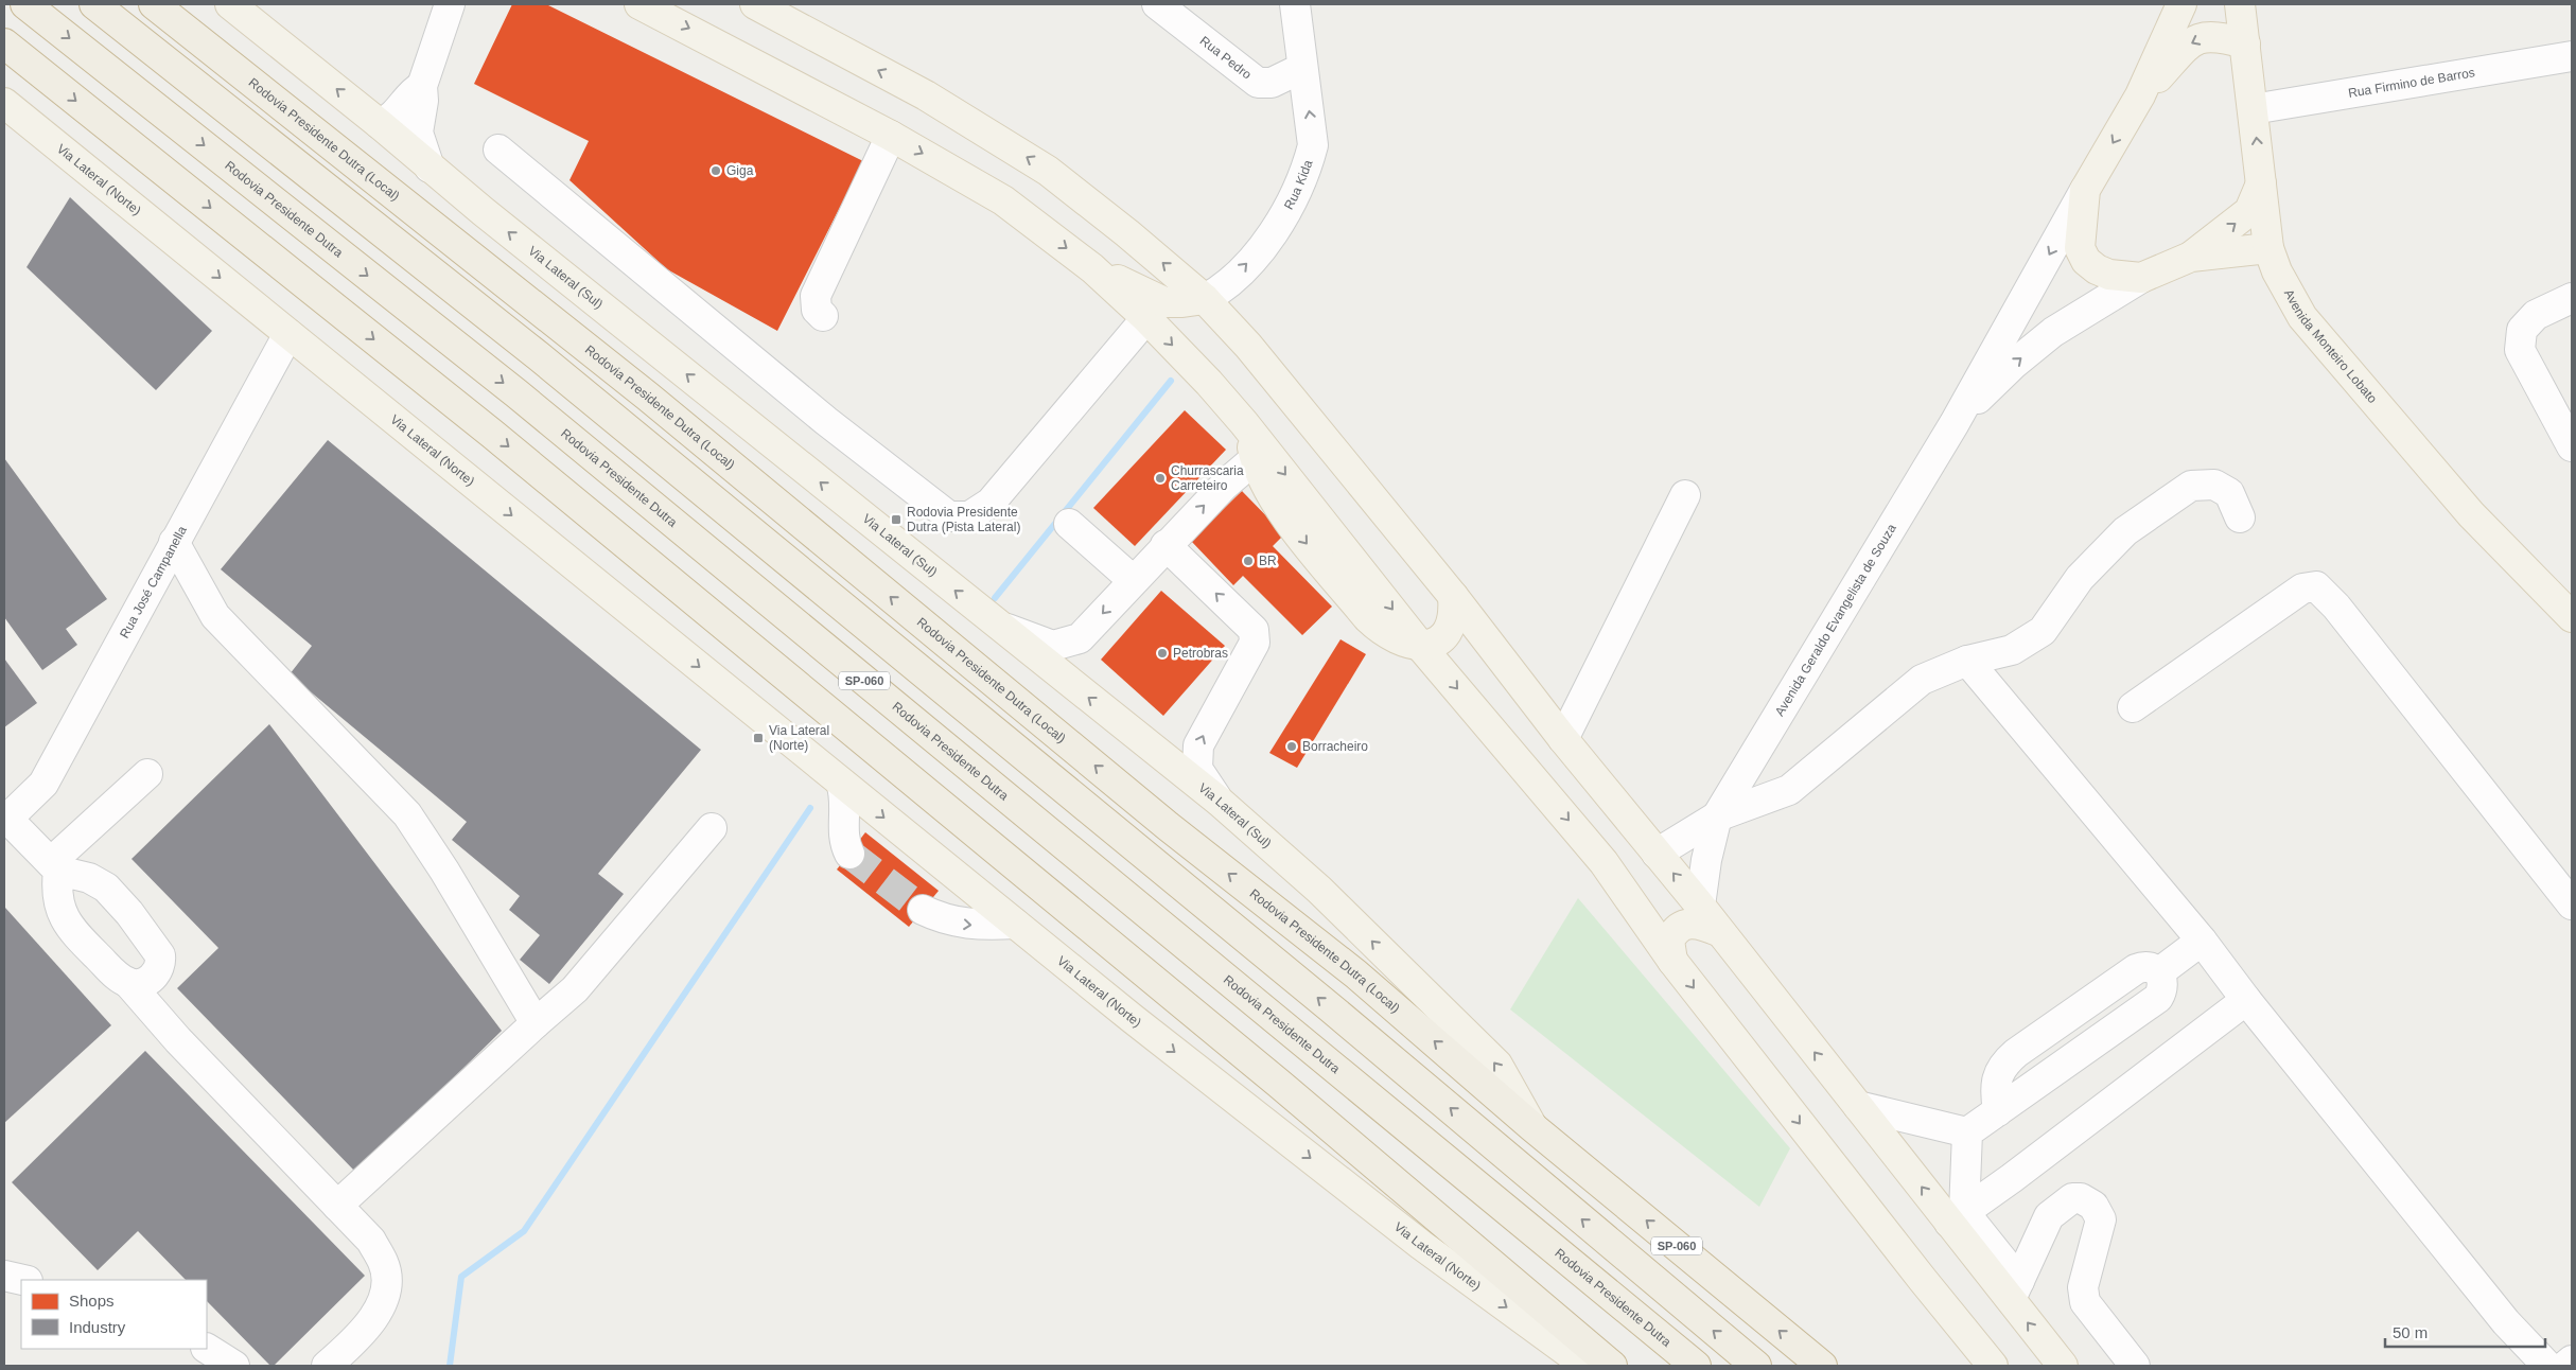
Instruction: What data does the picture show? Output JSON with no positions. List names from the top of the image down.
{
  "streets": {
    "highway": ["Rodovia Presidente Dutra (Local)", "Rodovia Presidente Dutra", "SP-060"],
    "main road": [
      "Via Lateral (Norte)",
      "Via Lateral (Sul)",
      "Avenida Monteiro Lobato",
      "Avenida Geraldo Evangelista de Souza"
    ],
    "street": [
      "Rua Pedro",
      "Rua Firmino de Barros",
      "Rua Kida",
      "Rua José Campanella"
    ]
  },
  "crossings": [
    ["Rua Pedro", "Rua Kida"],
    ["Rua Firmino de Barros", "Avenida Monteiro Lobato"],
    ["Rodovia Presidente Dutra (Local)", "Via Lateral (Sul)"],
    ["Via Lateral (Norte)", "Rua José Campanella"],
    ["Avenida Monteiro Lobato", "Avenida Geraldo Evangelista de Souza"]
  ],
  "one_way": ["Via Lateral (Norte)", "Rua Kida"],
  "places": {
    "other": [
      "Giga",
      "Churrascaria Carreteiro",
      "BR",
      "Petrobras",
      "Borracheiro"
    ],
    "transit": ["Rodovia Presidente Dutra (Pista Lateral)", "Via Lateral (Norte)"]
  },
  "legend": ["Shops", "Industry"],
  "scale_bar": "50 m"
}
